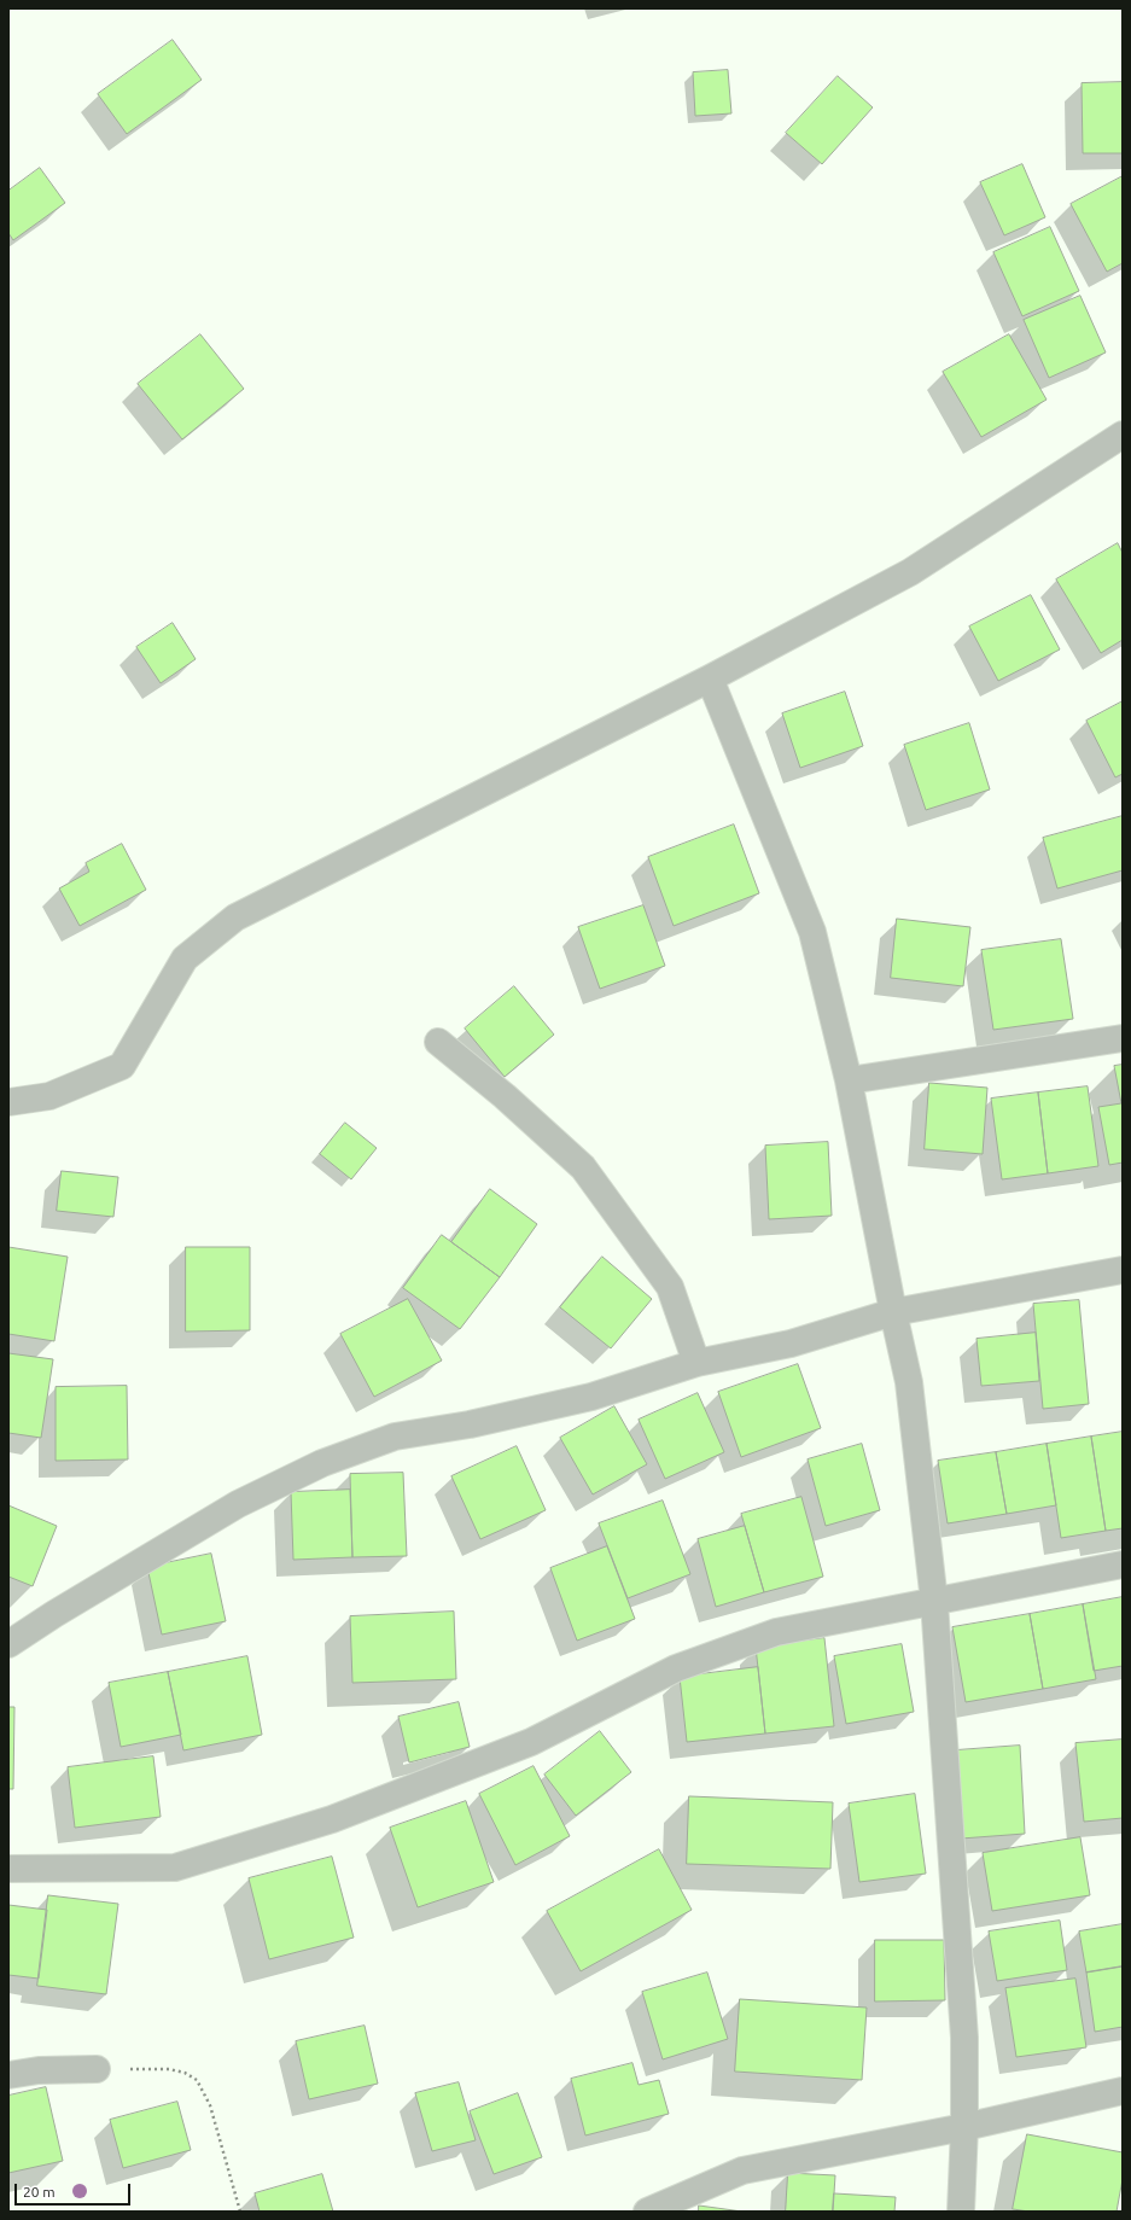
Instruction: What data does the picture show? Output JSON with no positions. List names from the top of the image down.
{
  "scale_bar": "20 m"
}
